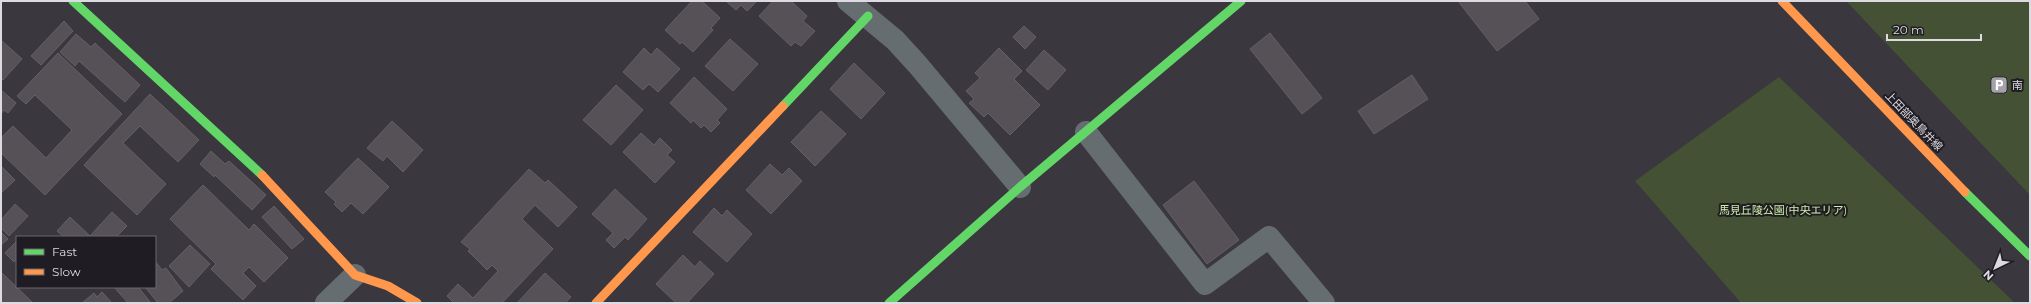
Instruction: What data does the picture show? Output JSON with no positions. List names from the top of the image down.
{
  "streets": {
    "street": ["上田部奥鳥井線"]
  },
  "parks": ["馬見丘陵公園(中央エリア)"],
  "places": {
    "parking": ["南"]
  },
  "legend": ["Fast", "Slow"],
  "scale_bar": "20 m",
  "north": "bottom left"
}
